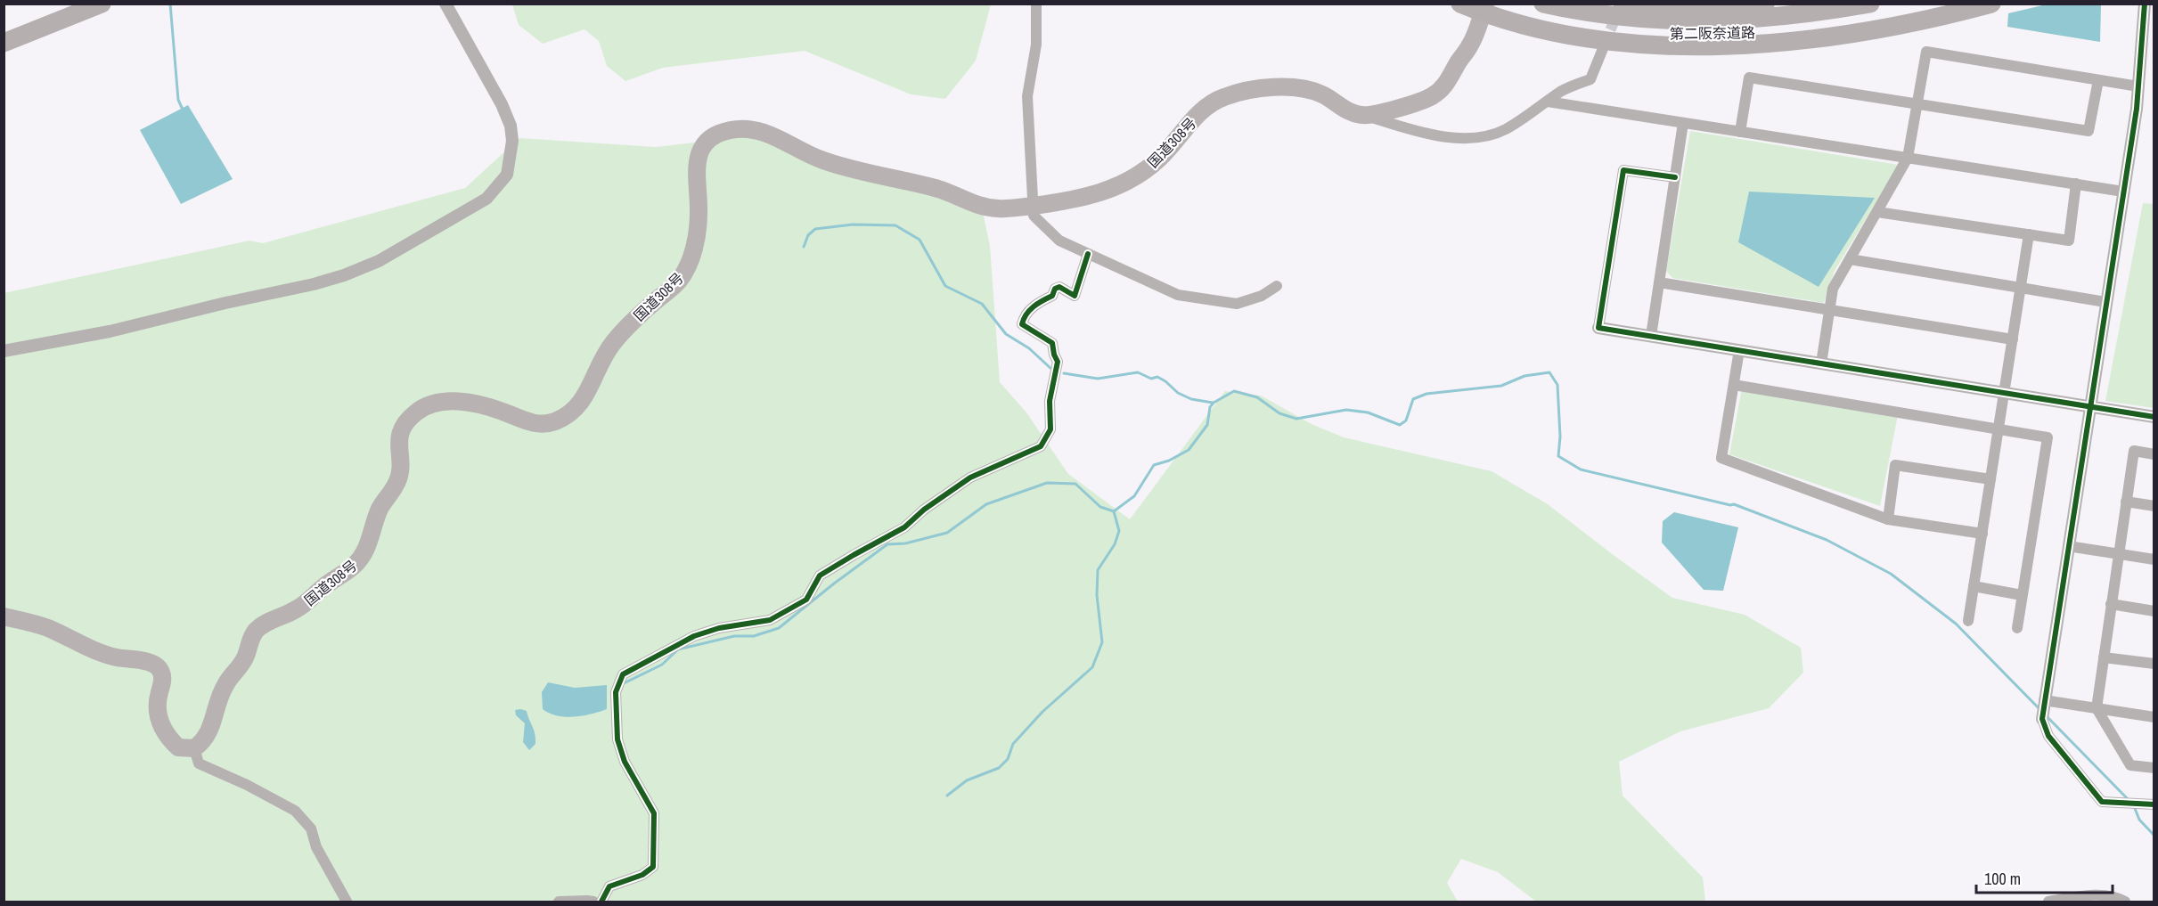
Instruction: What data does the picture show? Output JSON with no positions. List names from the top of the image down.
{
  "streets": {
    "highway": ["第二阪奈道路", "国道308号"]
  },
  "scale_bar": "100 m"
}
